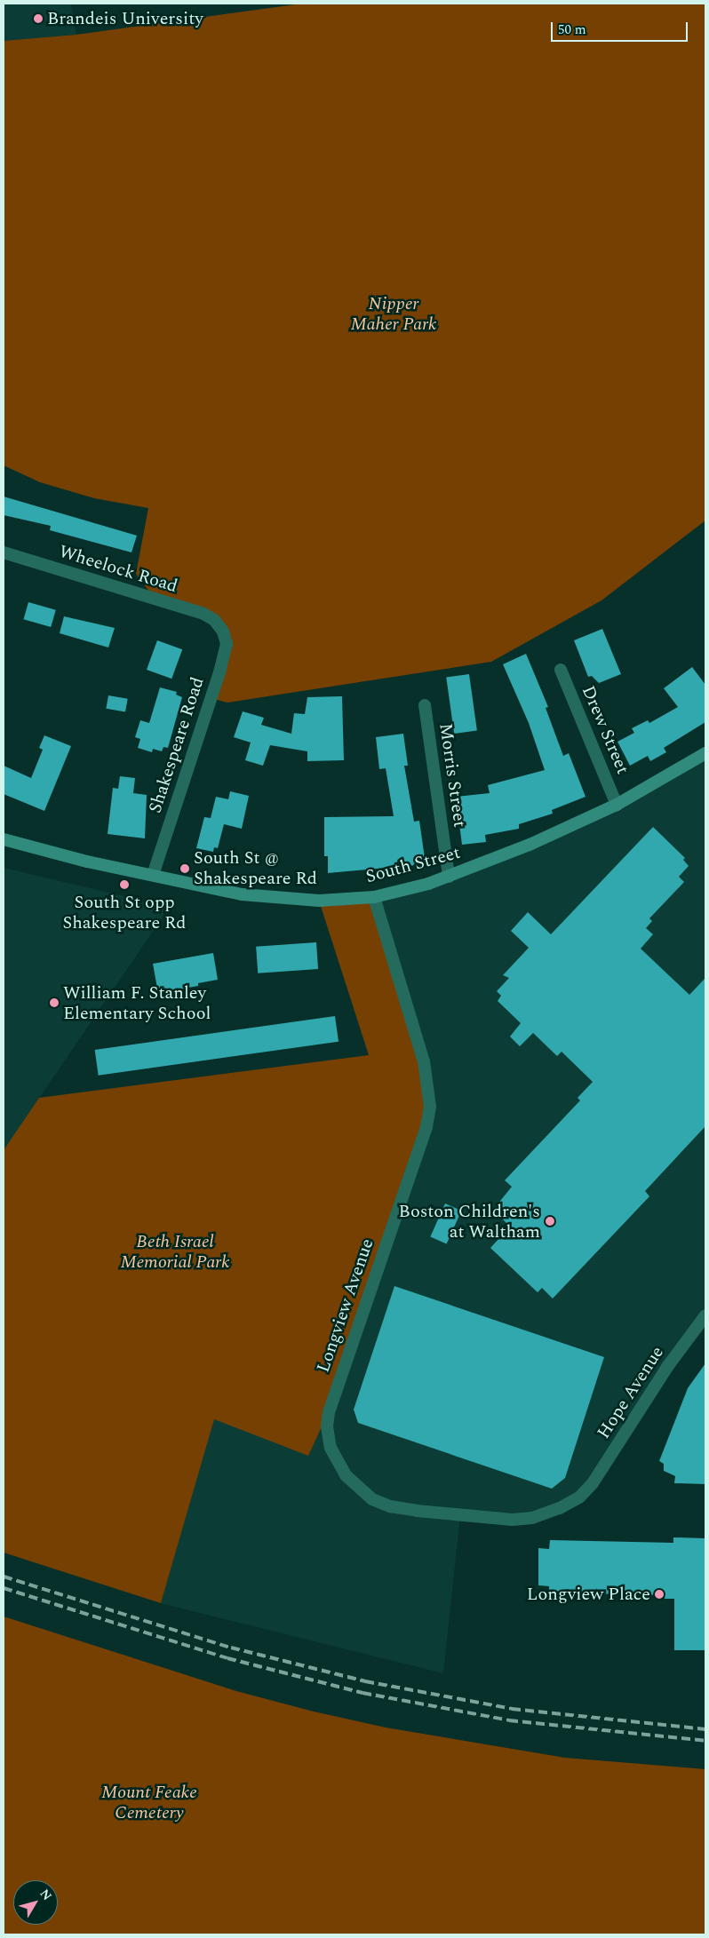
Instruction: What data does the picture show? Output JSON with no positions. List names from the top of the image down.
{
  "streets": {
    "main road": ["South Street"],
    "street": [
      "Wheelock Road",
      "Drew Street",
      "Shakespeare Road",
      "Morris Street",
      "Longview Avenue",
      "Hope Avenue"
    ]
  },
  "crossings": [
    ["Wheelock Road", "Shakespeare Road"],
    ["Drew Street", "South Street"],
    ["Shakespeare Road", "South Street"],
    ["Morris Street", "South Street"],
    ["South Street", "Longview Avenue"],
    ["Longview Avenue", "Hope Avenue"]
  ],
  "parks": ["Nipper Maher Park", "Beth Israel Memorial Park", "Mount Feake Cemetery"],
  "places": [
    "Brandeis University",
    "South St @ Shakespeare Rd",
    "South St opp Shakespeare Rd",
    "William F. Stanley Elementary School",
    "Boston Children's at Waltham",
    "Longview Place"
  ],
  "scale_bar": "50 m",
  "north": "top right"
}
